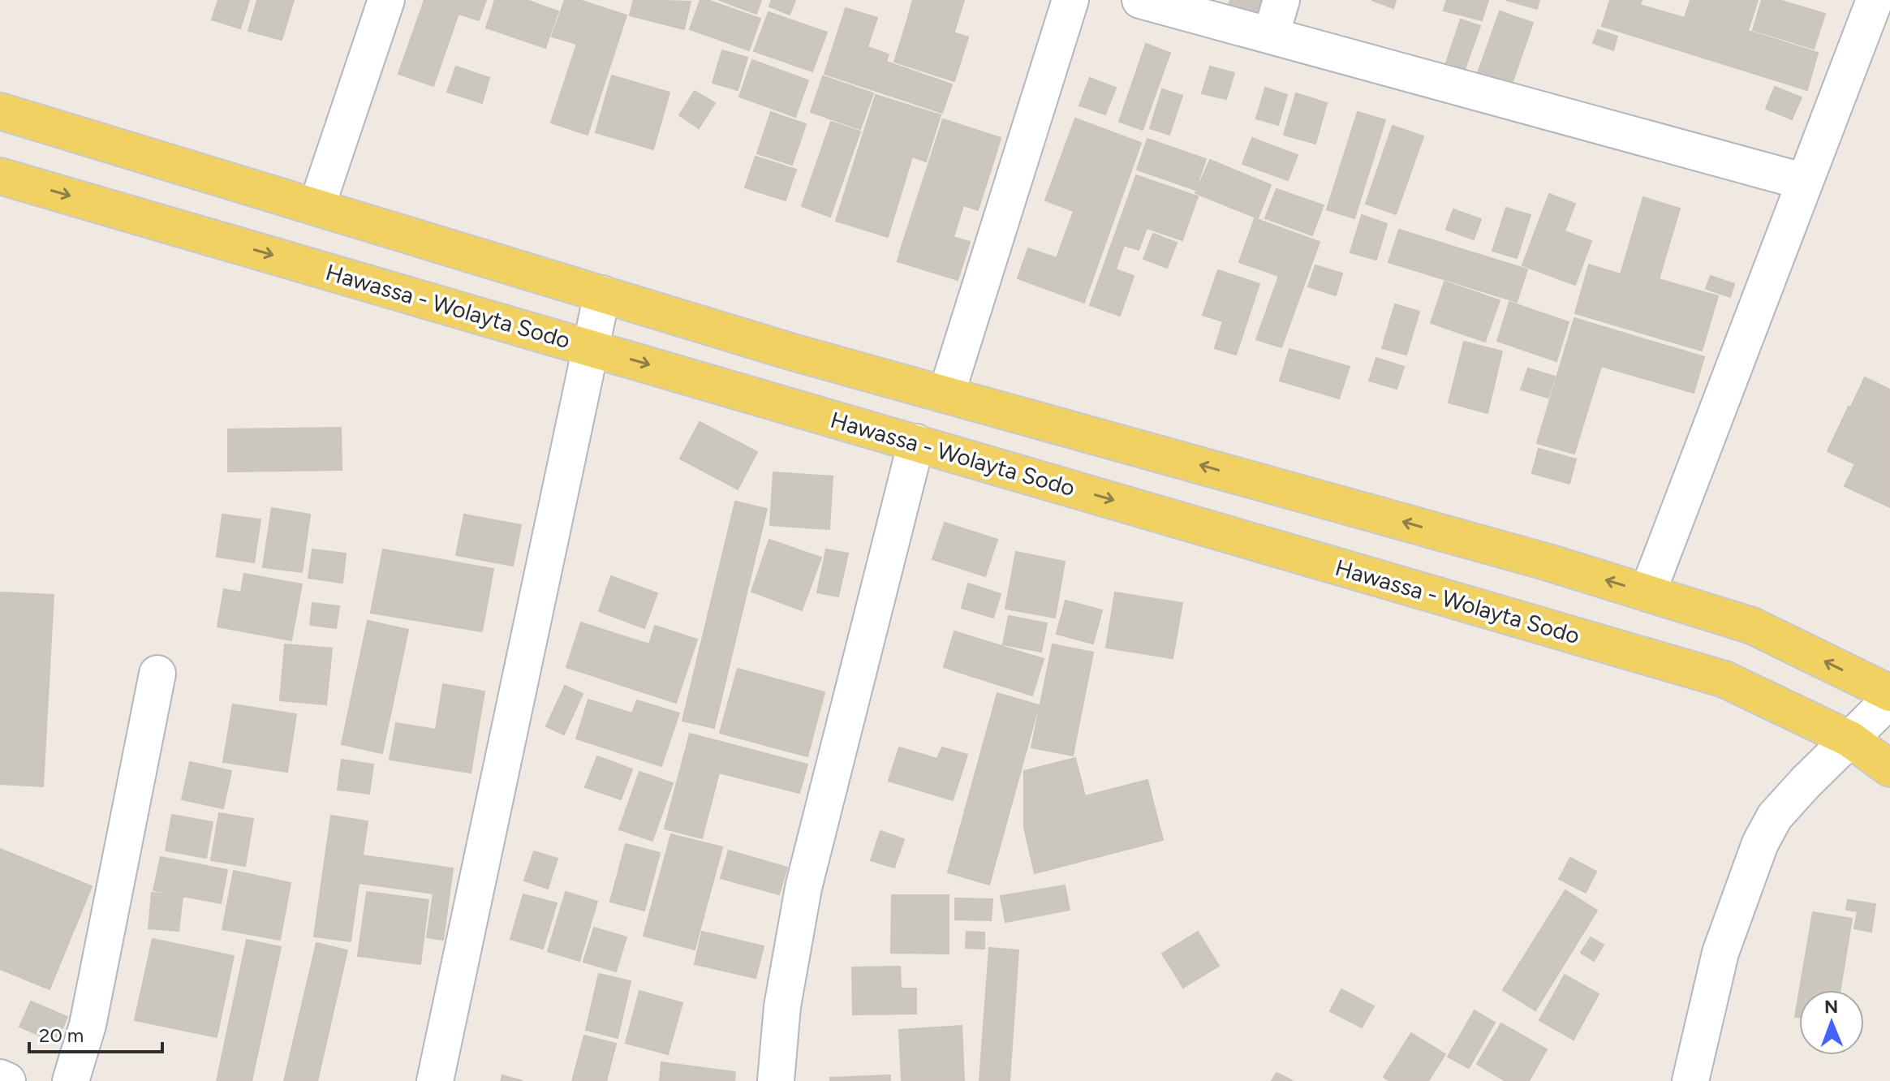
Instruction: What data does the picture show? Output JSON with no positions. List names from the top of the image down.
{
  "streets": {
    "main road": ["Hawassa - Wolayta Sodo"]
  },
  "scale_bar": "20 m",
  "north": "top"
}
